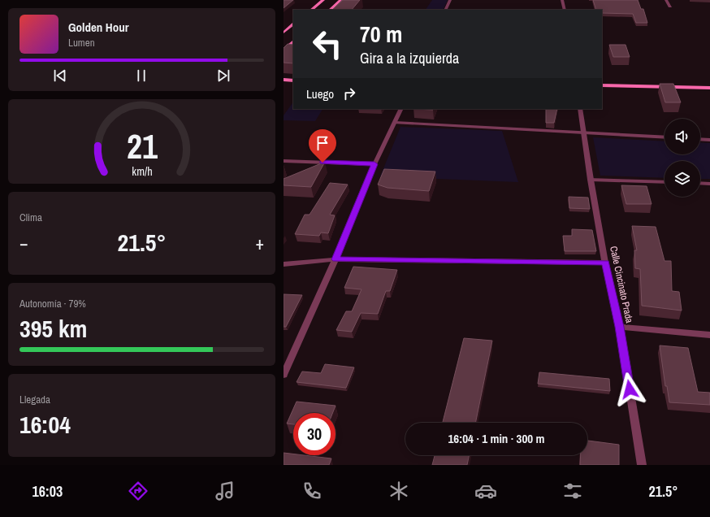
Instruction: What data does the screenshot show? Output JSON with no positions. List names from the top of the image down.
{
  "streets": {
    "street": ["Calle Cincinato Prada"]
  },
  "page": {
    "turn": ["70 m", "Gira a la izquierda"],
    "song": ["Golden Hour", "Lumen"],
    "then": "Luego",
    "tile": [
      "Clima",
      ["Autonomía · 79%", "395 km"],
      ["Llegada", "16:04"]
    ],
    "heat": ["−", "21.5°", "+"],
    "limit": "30",
    "trip": "16:04 · 1 min · 300 m",
    "tabs": ["16:03", "21.5°"],
    "gauge": ["21", "km/h"]
  }
}
